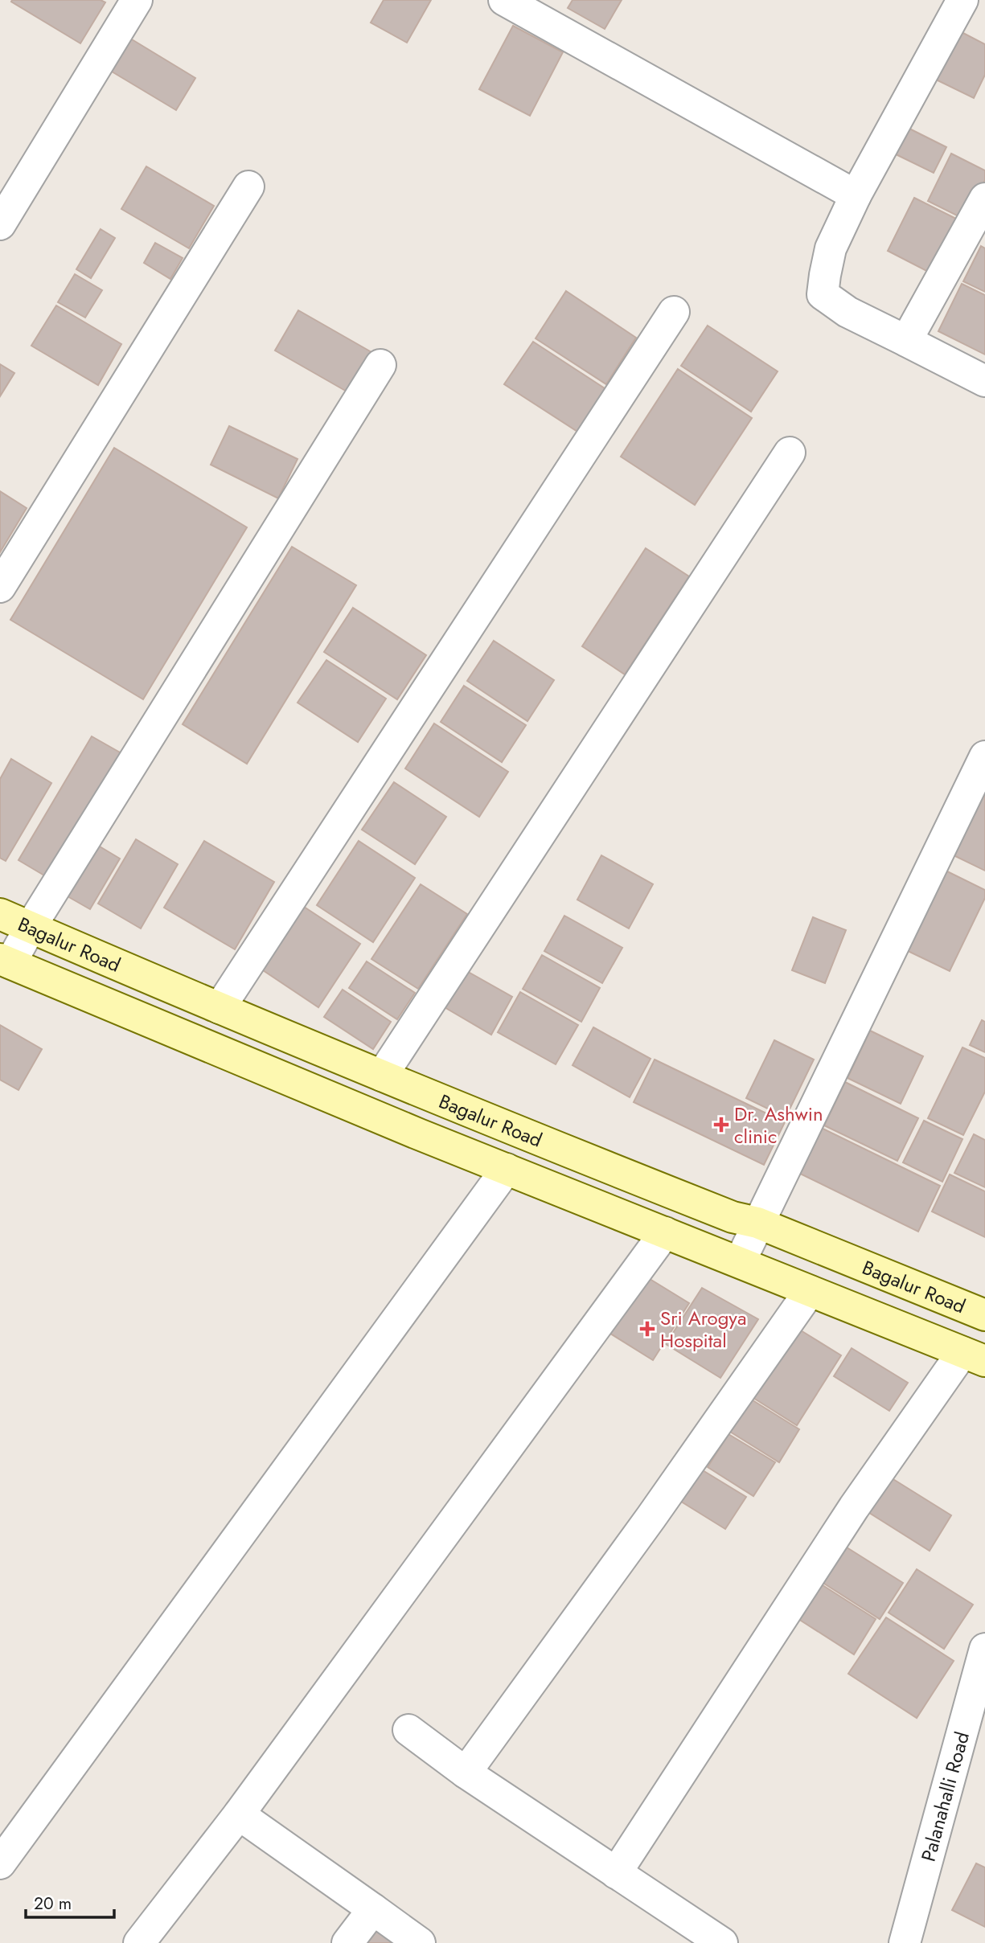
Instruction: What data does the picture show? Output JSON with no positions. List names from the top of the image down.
{
  "streets": {
    "main road": ["Bagalur Road"],
    "street": ["Palanahalli Road"]
  },
  "places": {
    "health": ["Dr. Ashwin clinic", "Sri Arogya Hospital"]
  },
  "scale_bar": "20 m"
}
